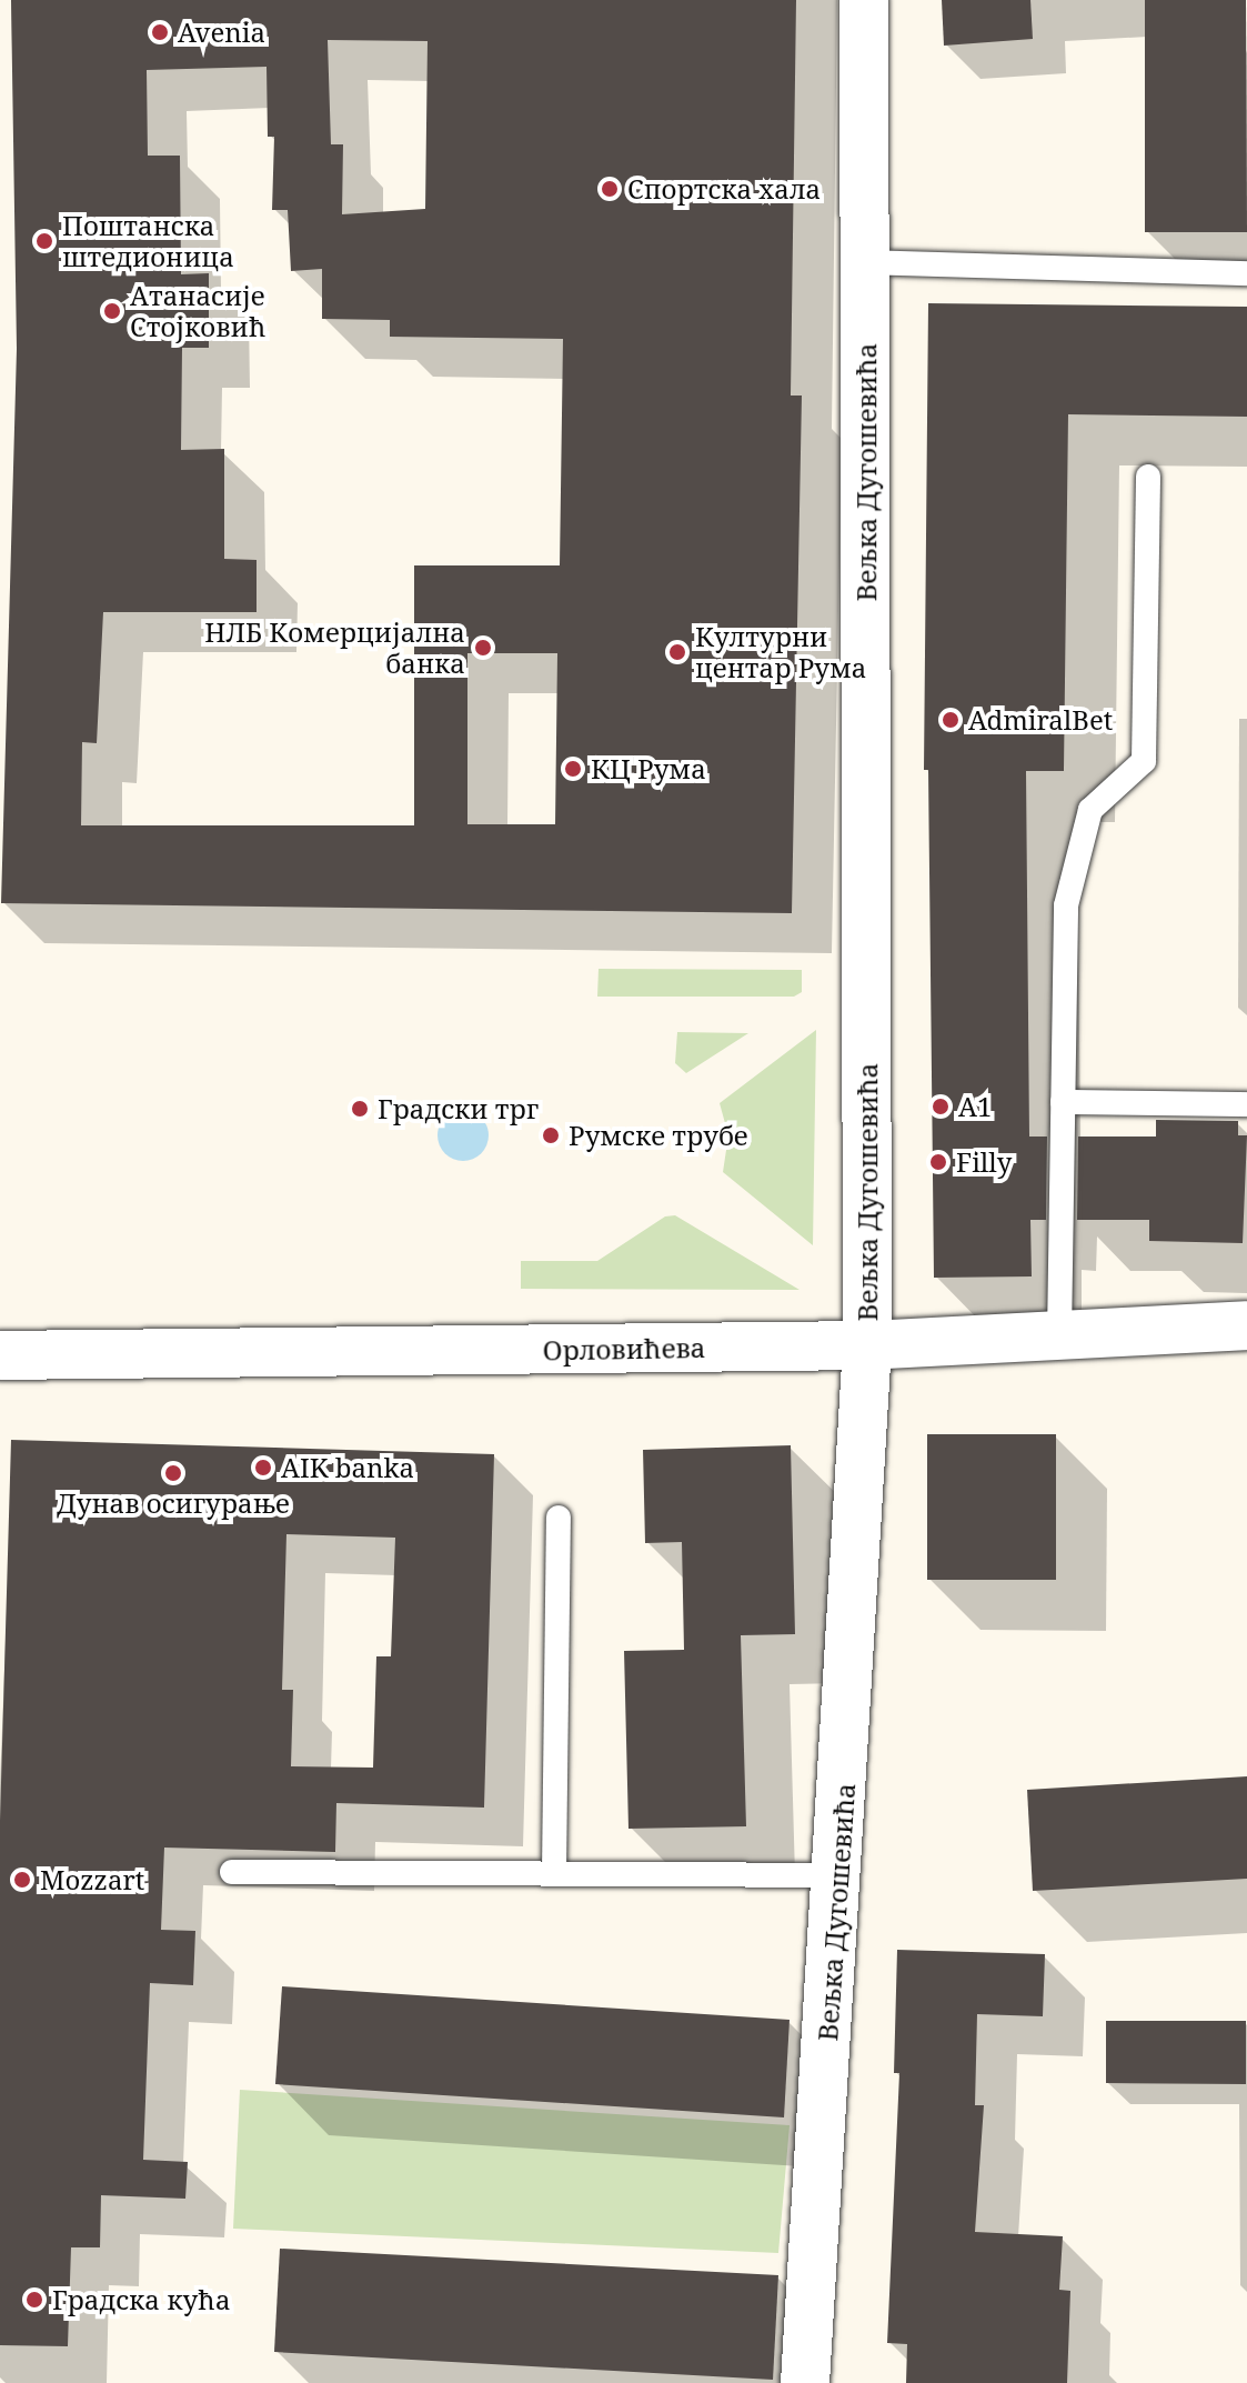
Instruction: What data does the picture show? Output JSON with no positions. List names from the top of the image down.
{
  "streets": {
    "street": ["Вељка Дугошевића", "Орловићева"]
  },
  "crossings": [
    ["Вељка Дугошевића", "Орловићева"]
  ],
  "places": [
    "Avenia",
    "Спортска хала",
    "Поштанска штедионица",
    "Атанасије Стојковић",
    "НЛБ Комерцијална банка",
    "Културни центар Рума",
    "AdmiralBet",
    "КЦ Рума",
    "A1",
    "Градски трг",
    "Румске трубе",
    "Filly",
    "AIK banka",
    "Дунав осигурање",
    "Mozzart",
    "Градска кућа"
  ]
}
